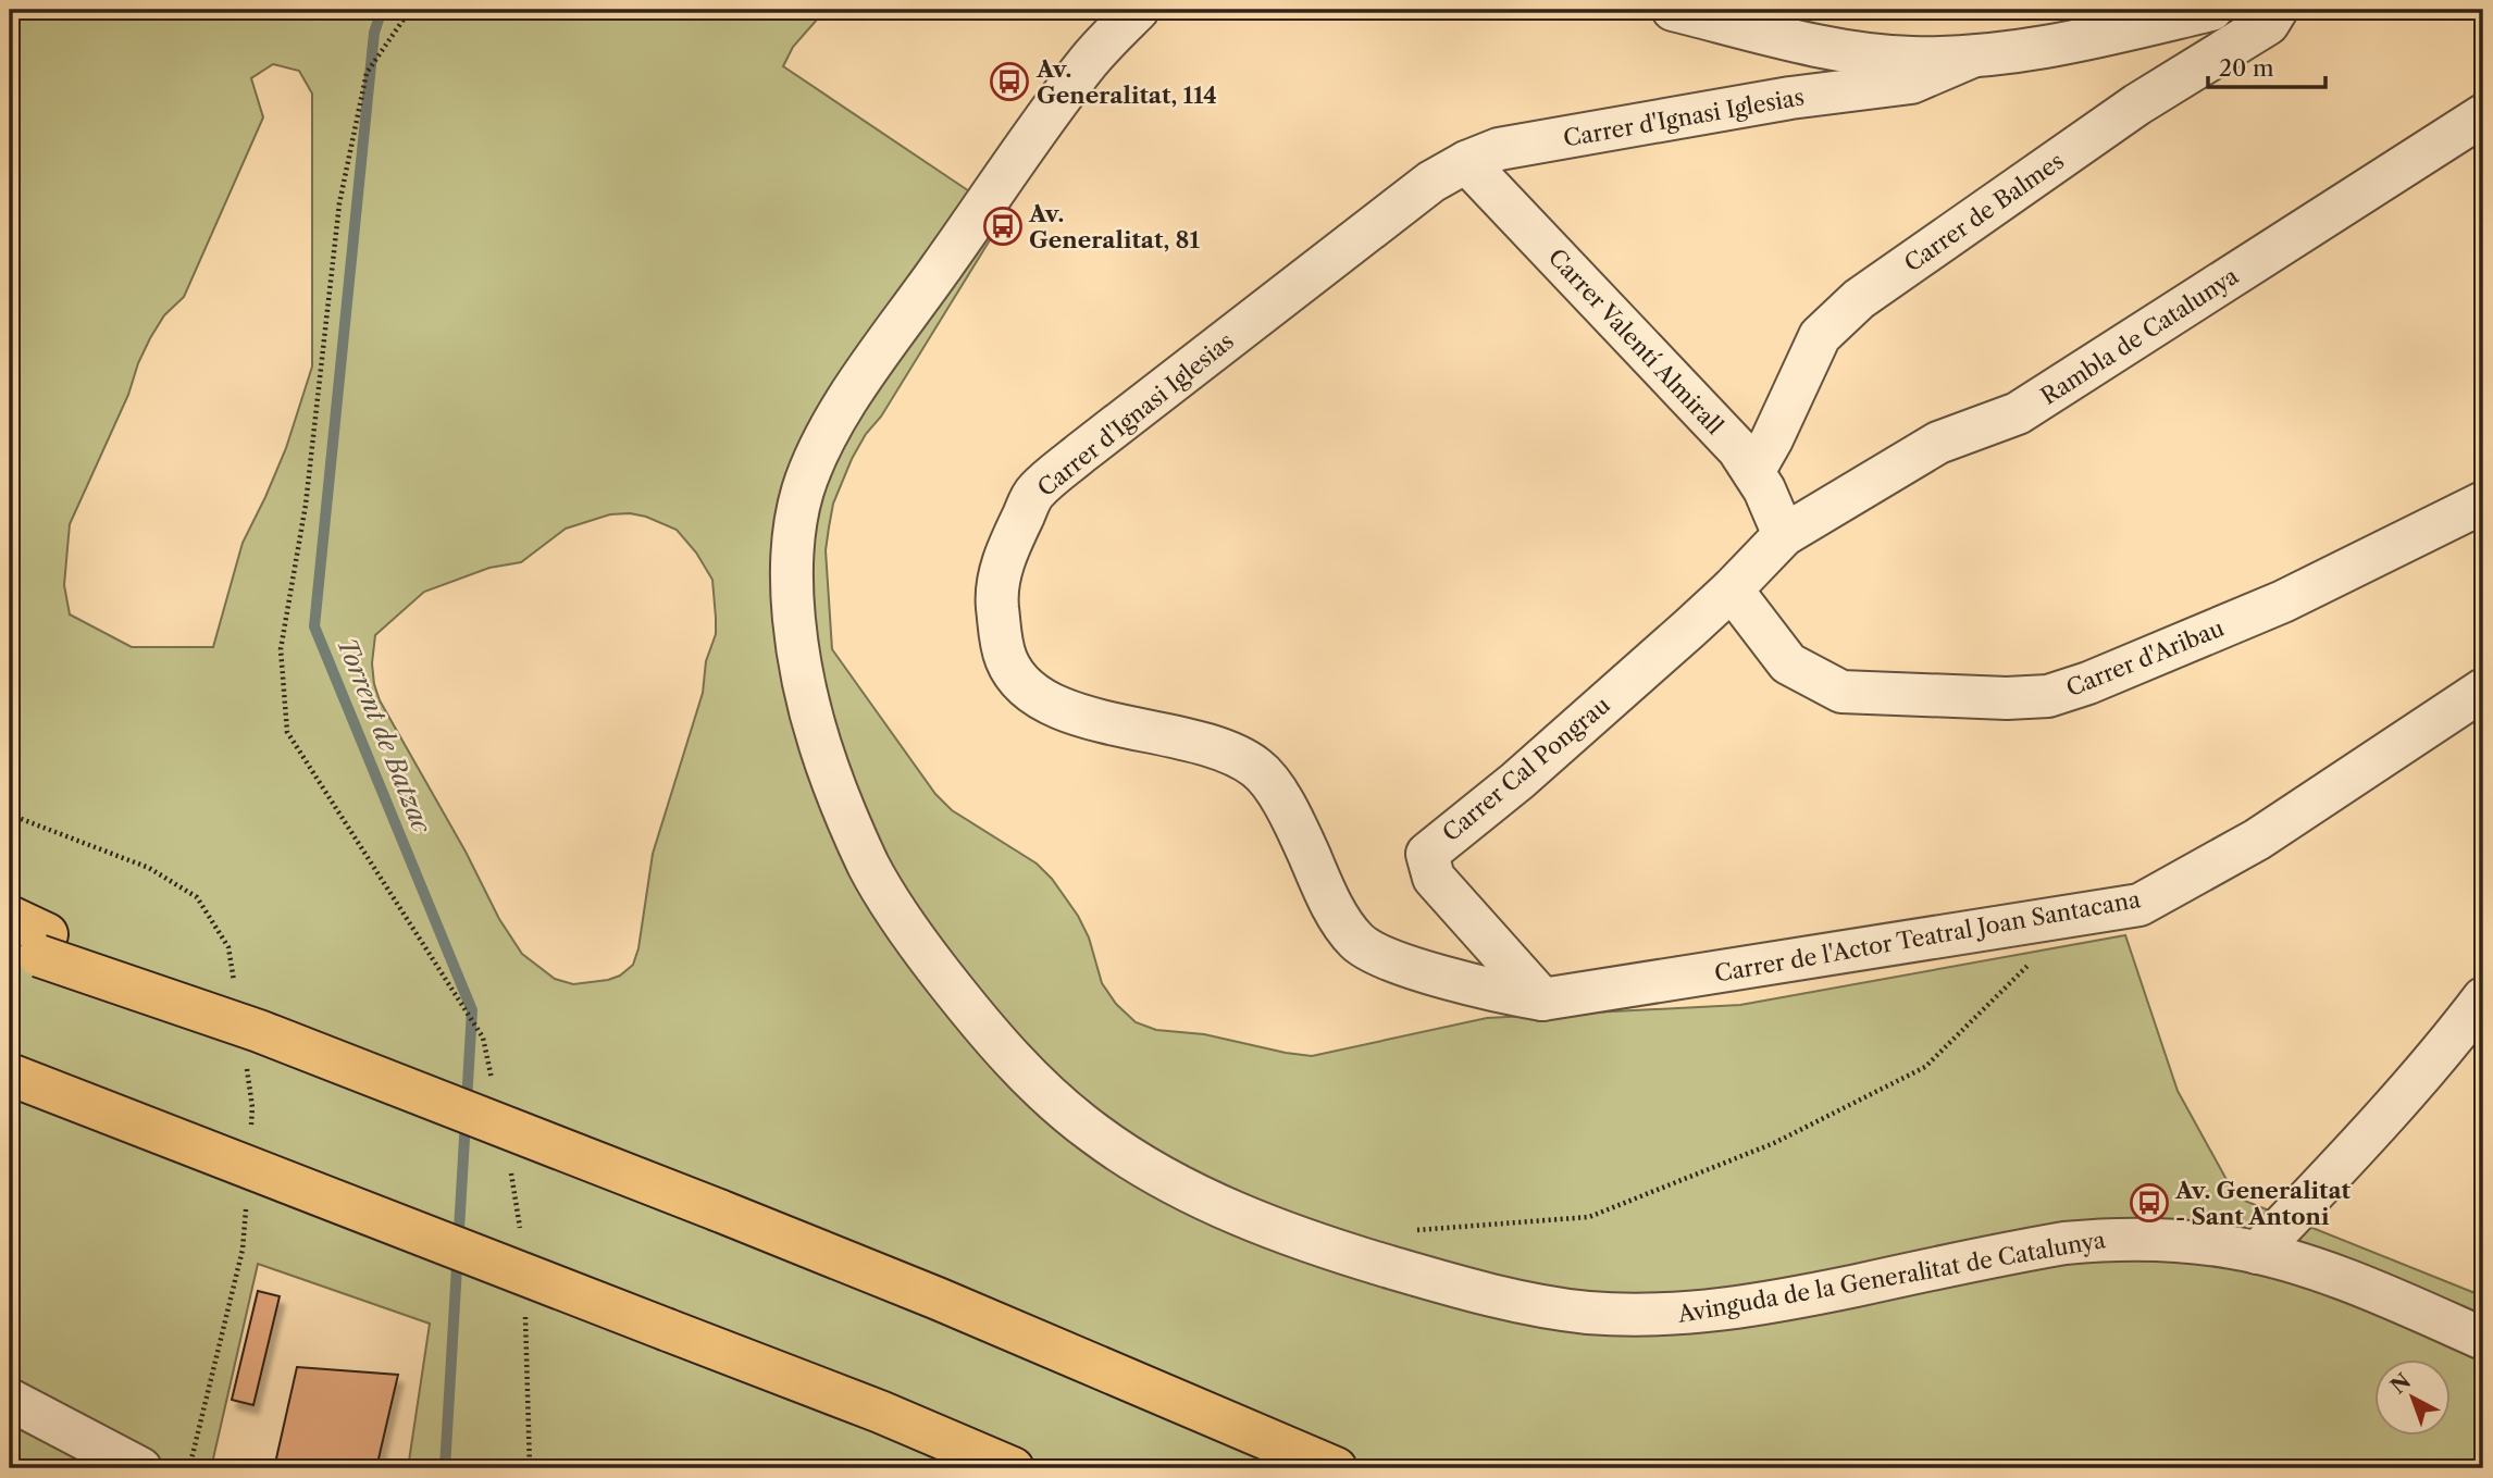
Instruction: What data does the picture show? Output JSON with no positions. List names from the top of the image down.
{
  "streets": {
    "street": [
      "Carrer d'Ignasi Iglesias",
      "Carrer de Balmes",
      "Rambla de Catalunya",
      "Carrer Valentí Almirall",
      "Carrer d'Aribau",
      "Carrer Cal Pongrau",
      "Carrer de l'Actor Teatral Joan Santacana",
      "Avinguda de la Generalitat de Catalunya"
    ]
  },
  "crossings": [
    ["Carrer d'Ignasi Iglesias", "Carrer Valentí Almirall"],
    ["Carrer d'Ignasi Iglesias", "Carrer Cal Pongrau"],
    ["Carrer d'Ignasi Iglesias", "Carrer de l'Actor Teatral Joan Santacana"],
    ["Carrer de Balmes", "Carrer Valentí Almirall"],
    ["Rambla de Catalunya", "Carrer Valentí Almirall"],
    ["Carrer d'Aribau", "Carrer Cal Pongrau"],
    ["Carrer Cal Pongrau", "Carrer de l'Actor Teatral Joan Santacana"]
  ],
  "water": ["Torrent de Batzac"],
  "places": {
    "bus stop": ["Av. Generalitat, 114", "Av. Generalitat, 81", "Av. Generalitat - Sant Antoni"]
  },
  "scale_bar": "20 m",
  "north": "top left"
}
